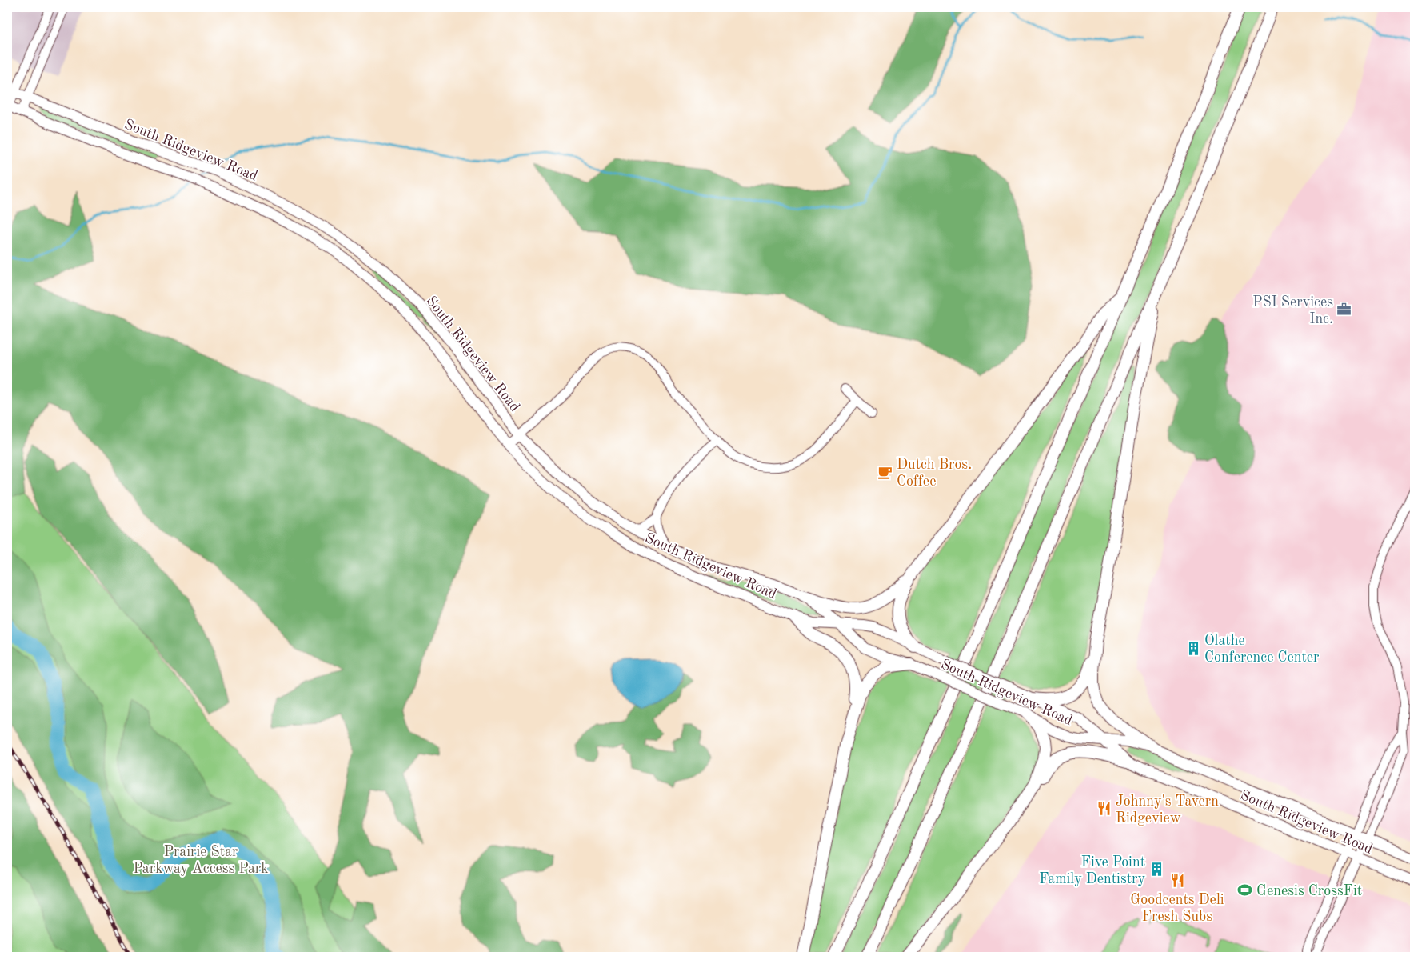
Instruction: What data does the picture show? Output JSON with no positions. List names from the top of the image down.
{
  "streets": {
    "main road": ["South Ridgeview Road"]
  },
  "parks": ["Prairie Star Parkway Access Park"],
  "places": {
    "office": ["PSI Services Inc."],
    "cafe": ["Dutch Bros. Coffee"],
    "building": ["Olathe Conference Center", "Five Point Family Dentistry"],
    "restaurant": ["Johnny's Tavern Ridgeview", "Goodcents Deli Fresh Subs"],
    "sports": ["Genesis CrossFit"]
  }
}
